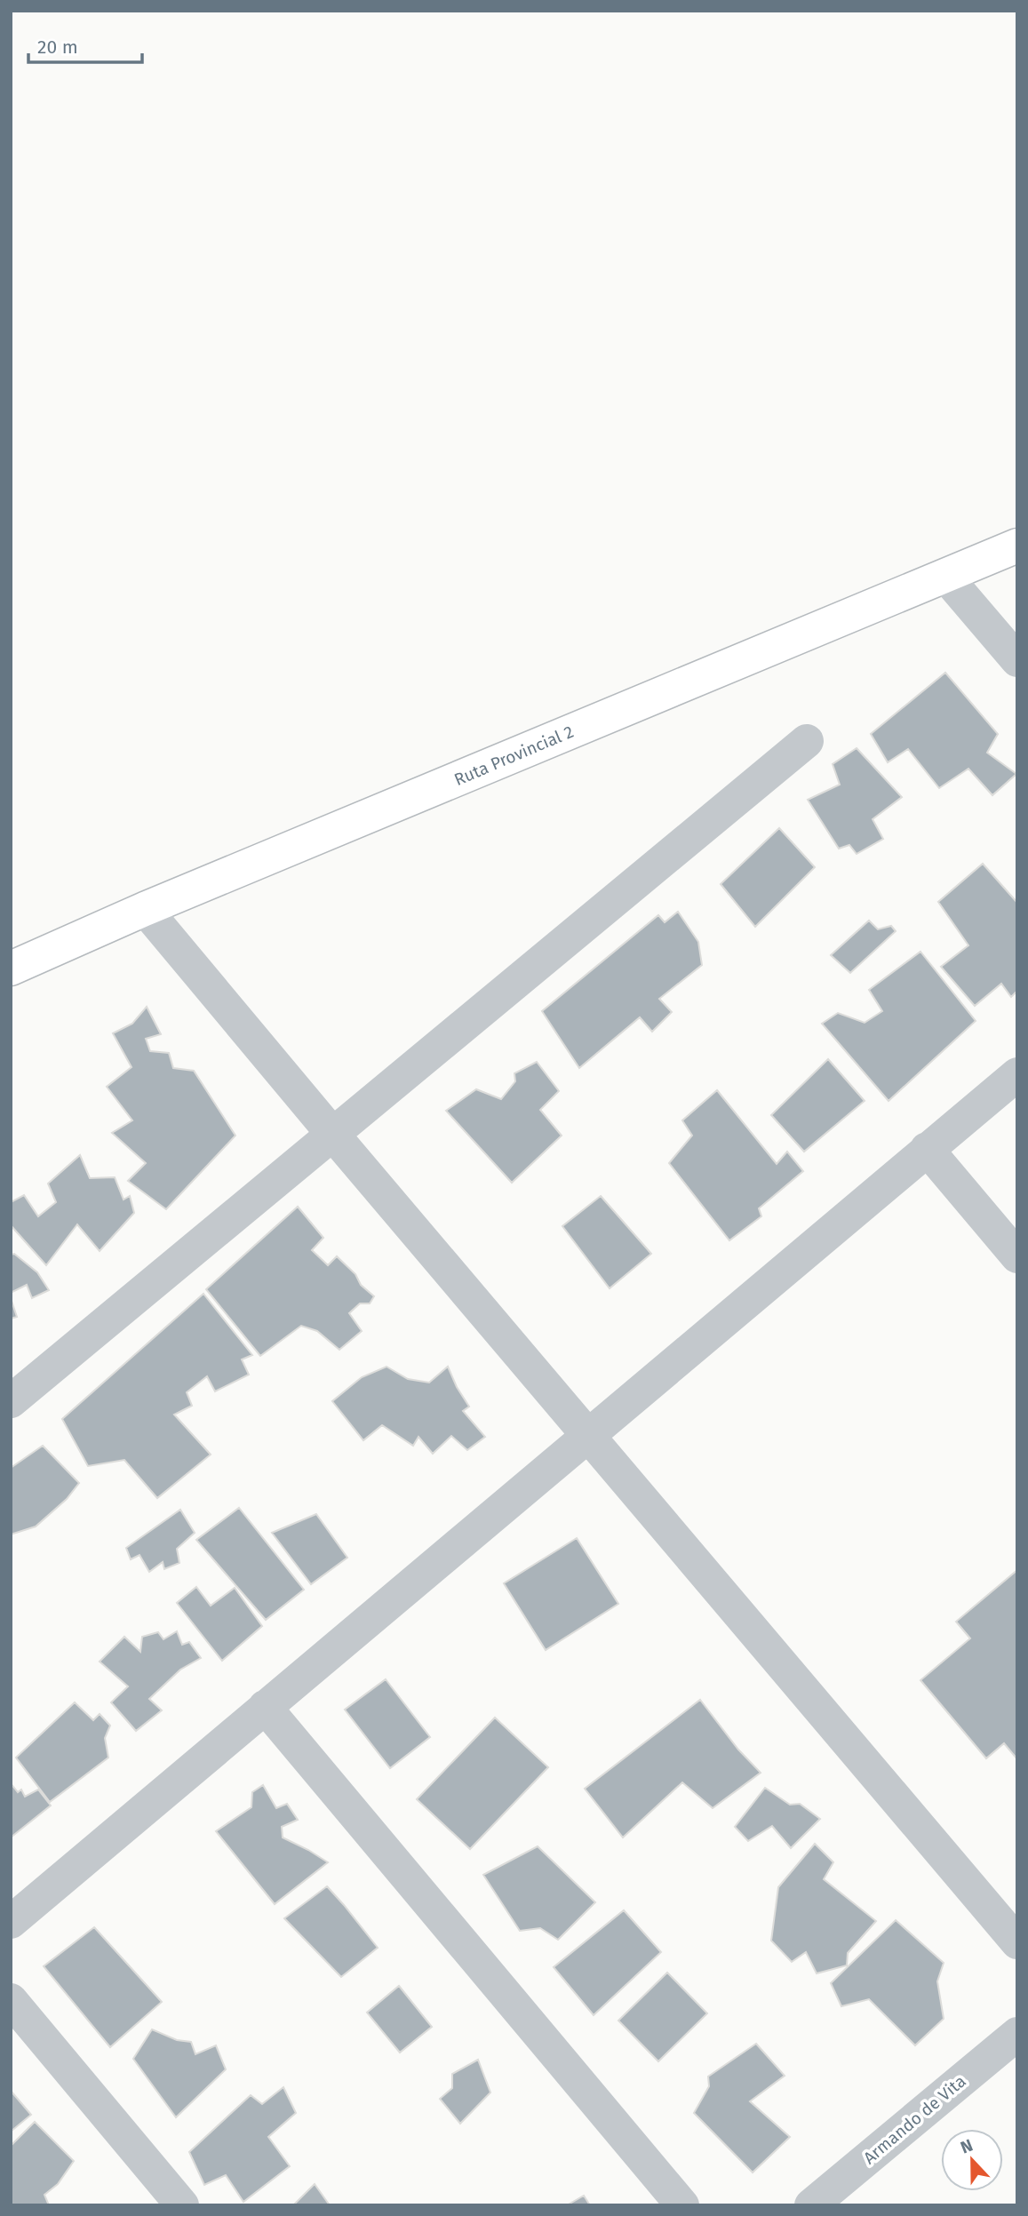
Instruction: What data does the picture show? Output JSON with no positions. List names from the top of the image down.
{
  "streets": {
    "main road": ["Ruta Provincial 2"],
    "street": ["Armando de Vita"]
  },
  "scale_bar": "20 m",
  "north": "top"
}
